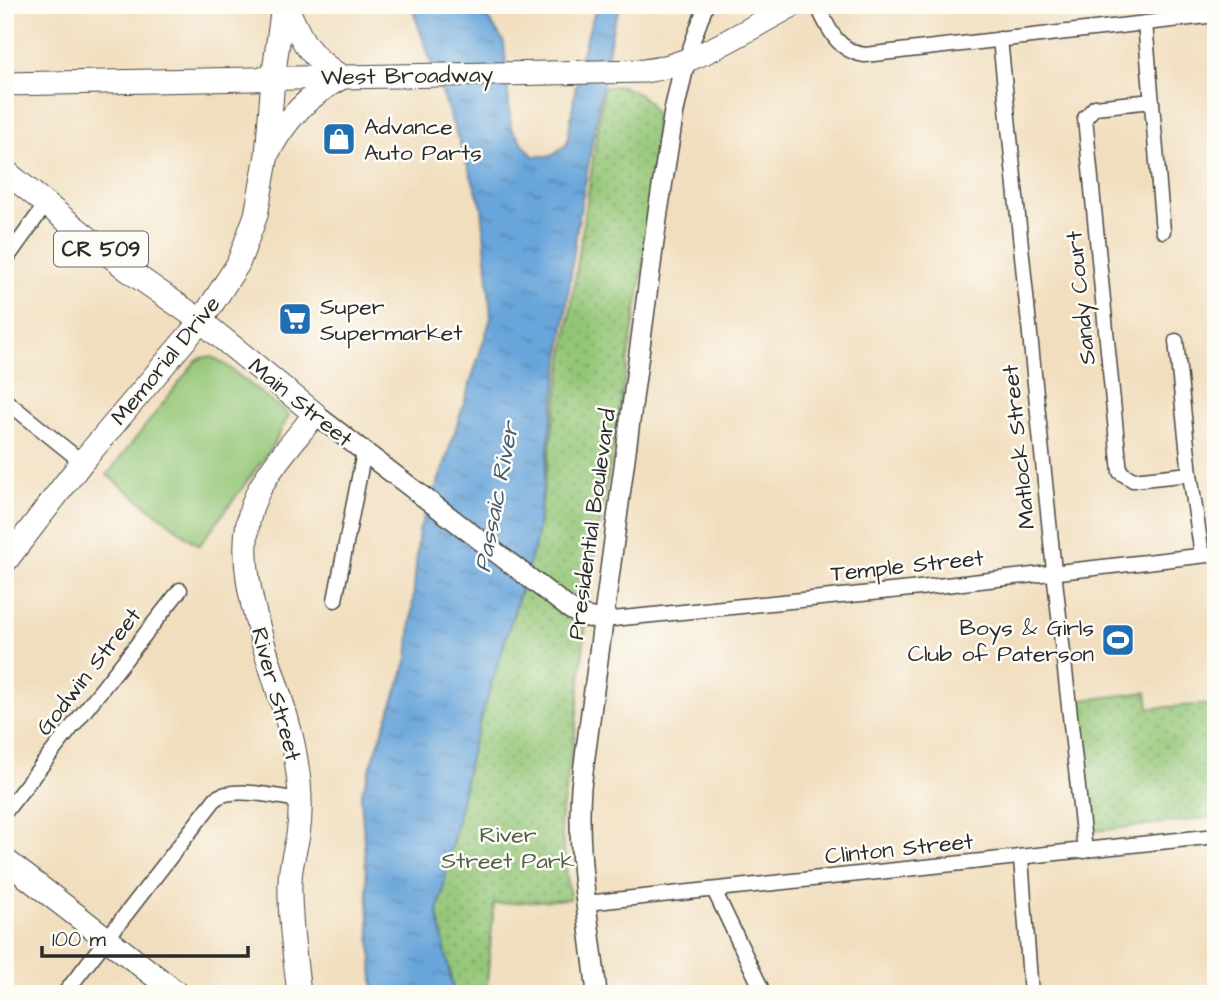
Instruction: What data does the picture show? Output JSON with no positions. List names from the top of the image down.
{
  "streets": {
    "main road": [
      "West Broadway",
      "CR 509",
      "Memorial Drive",
      "Main Street",
      "River Street"
    ],
    "street": [
      "Sandy Court",
      "Matlock Street",
      "Presidential Boulevard",
      "Temple Street",
      "Godwin Street",
      "Clinton Street"
    ]
  },
  "crossings": [
    ["West Broadway", "Memorial Drive"],
    ["West Broadway", "Presidential Boulevard"],
    ["Memorial Drive", "Main Street"],
    ["Main Street", "Presidential Boulevard"],
    ["Main Street", "Temple Street"],
    ["Main Street", "River Street"],
    ["Matlock Street", "Temple Street"],
    ["Matlock Street", "Clinton Street"],
    ["Presidential Boulevard", "Temple Street"],
    ["Presidential Boulevard", "Clinton Street"]
  ],
  "water": ["Passaic River"],
  "parks": ["River Street Park"],
  "places": {
    "shop": ["Advance Auto Parts"],
    "supermarket": ["Super Supermarket"],
    "sports": ["Boys & Girls Club of Paterson"]
  },
  "scale_bar": "100 m"
}
